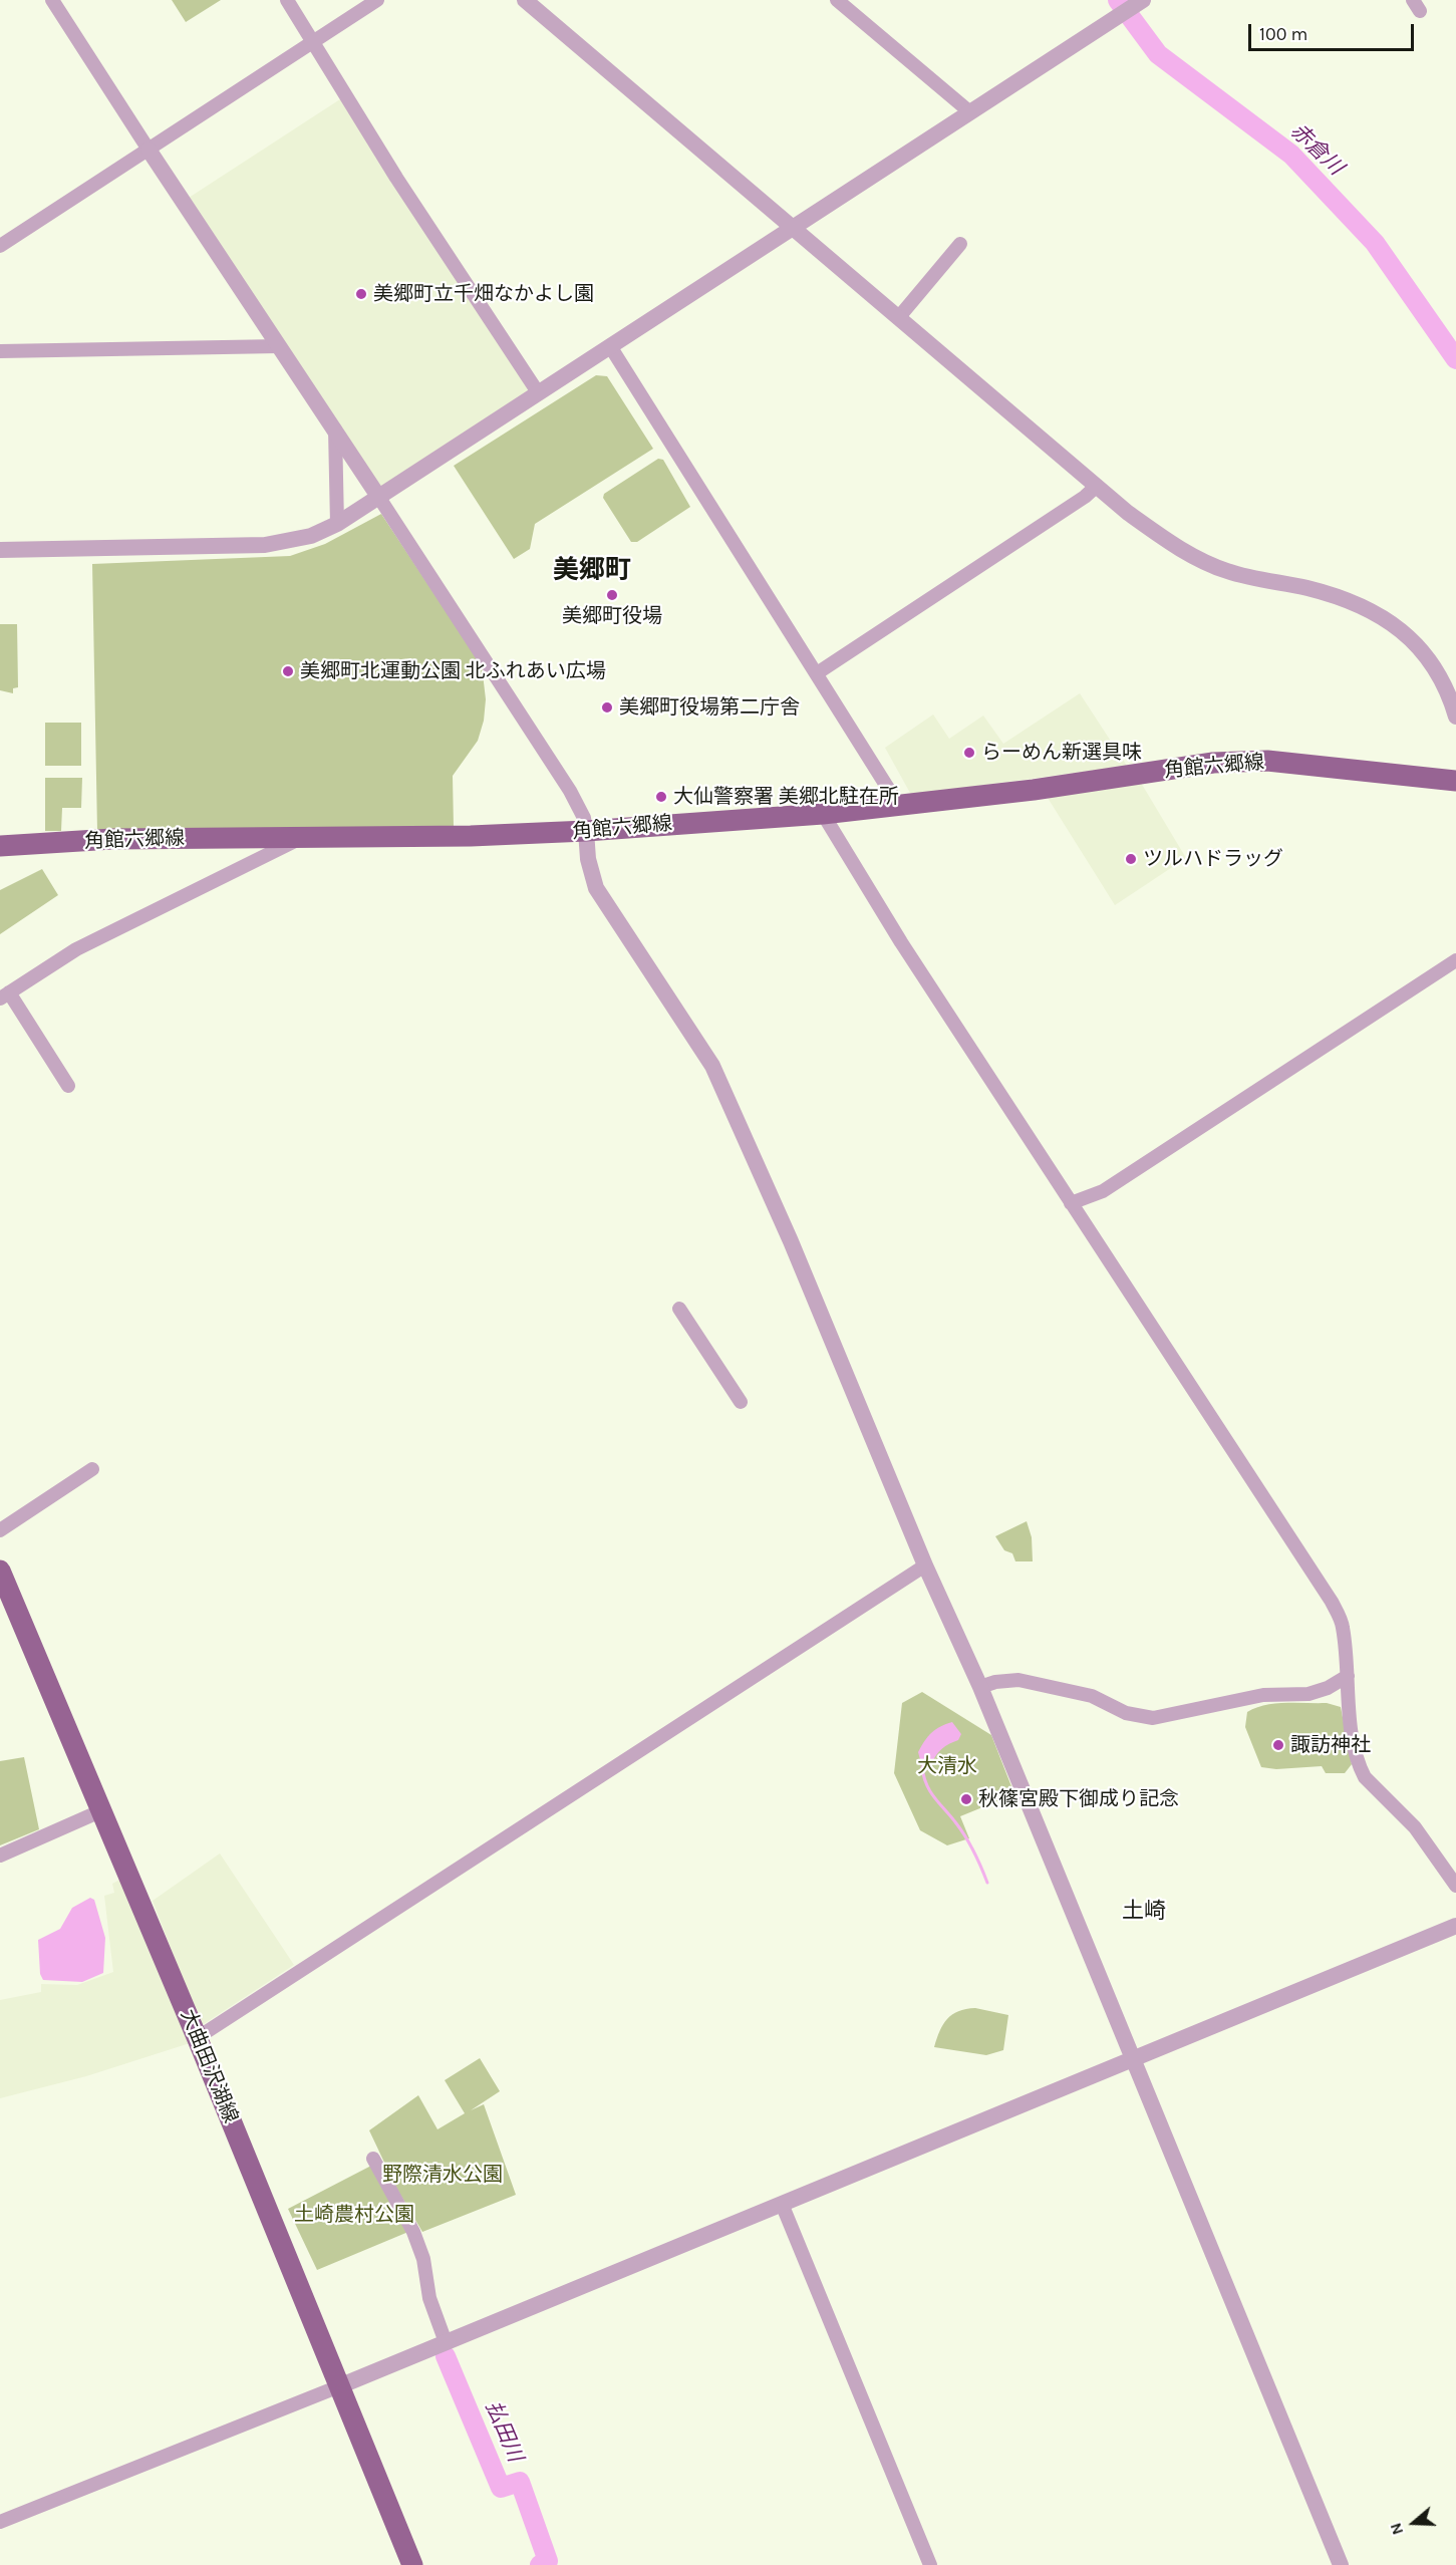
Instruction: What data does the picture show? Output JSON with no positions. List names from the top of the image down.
{
  "streets": {
    "main road": ["角館六郷線", "大曲田沢湖線"]
  },
  "districts": ["美郷町", "土崎"],
  "water": ["赤倉川", "払田川"],
  "parks": ["大清水", "野際清水公園", "土崎農村公園"],
  "places": [
    "美郷町立千畑なかよし園",
    "美郷町役場",
    "美郷町北運動公園 北ふれあい広場",
    "美郷町役場第二庁舎",
    "らーめん新選具味",
    "大仙警察署 美郷北駐在所",
    "ツルハドラッグ",
    "諏訪神社",
    "秋篠宮殿下御成り記念"
  ],
  "scale_bar": "100 m",
  "north": "left"
}
